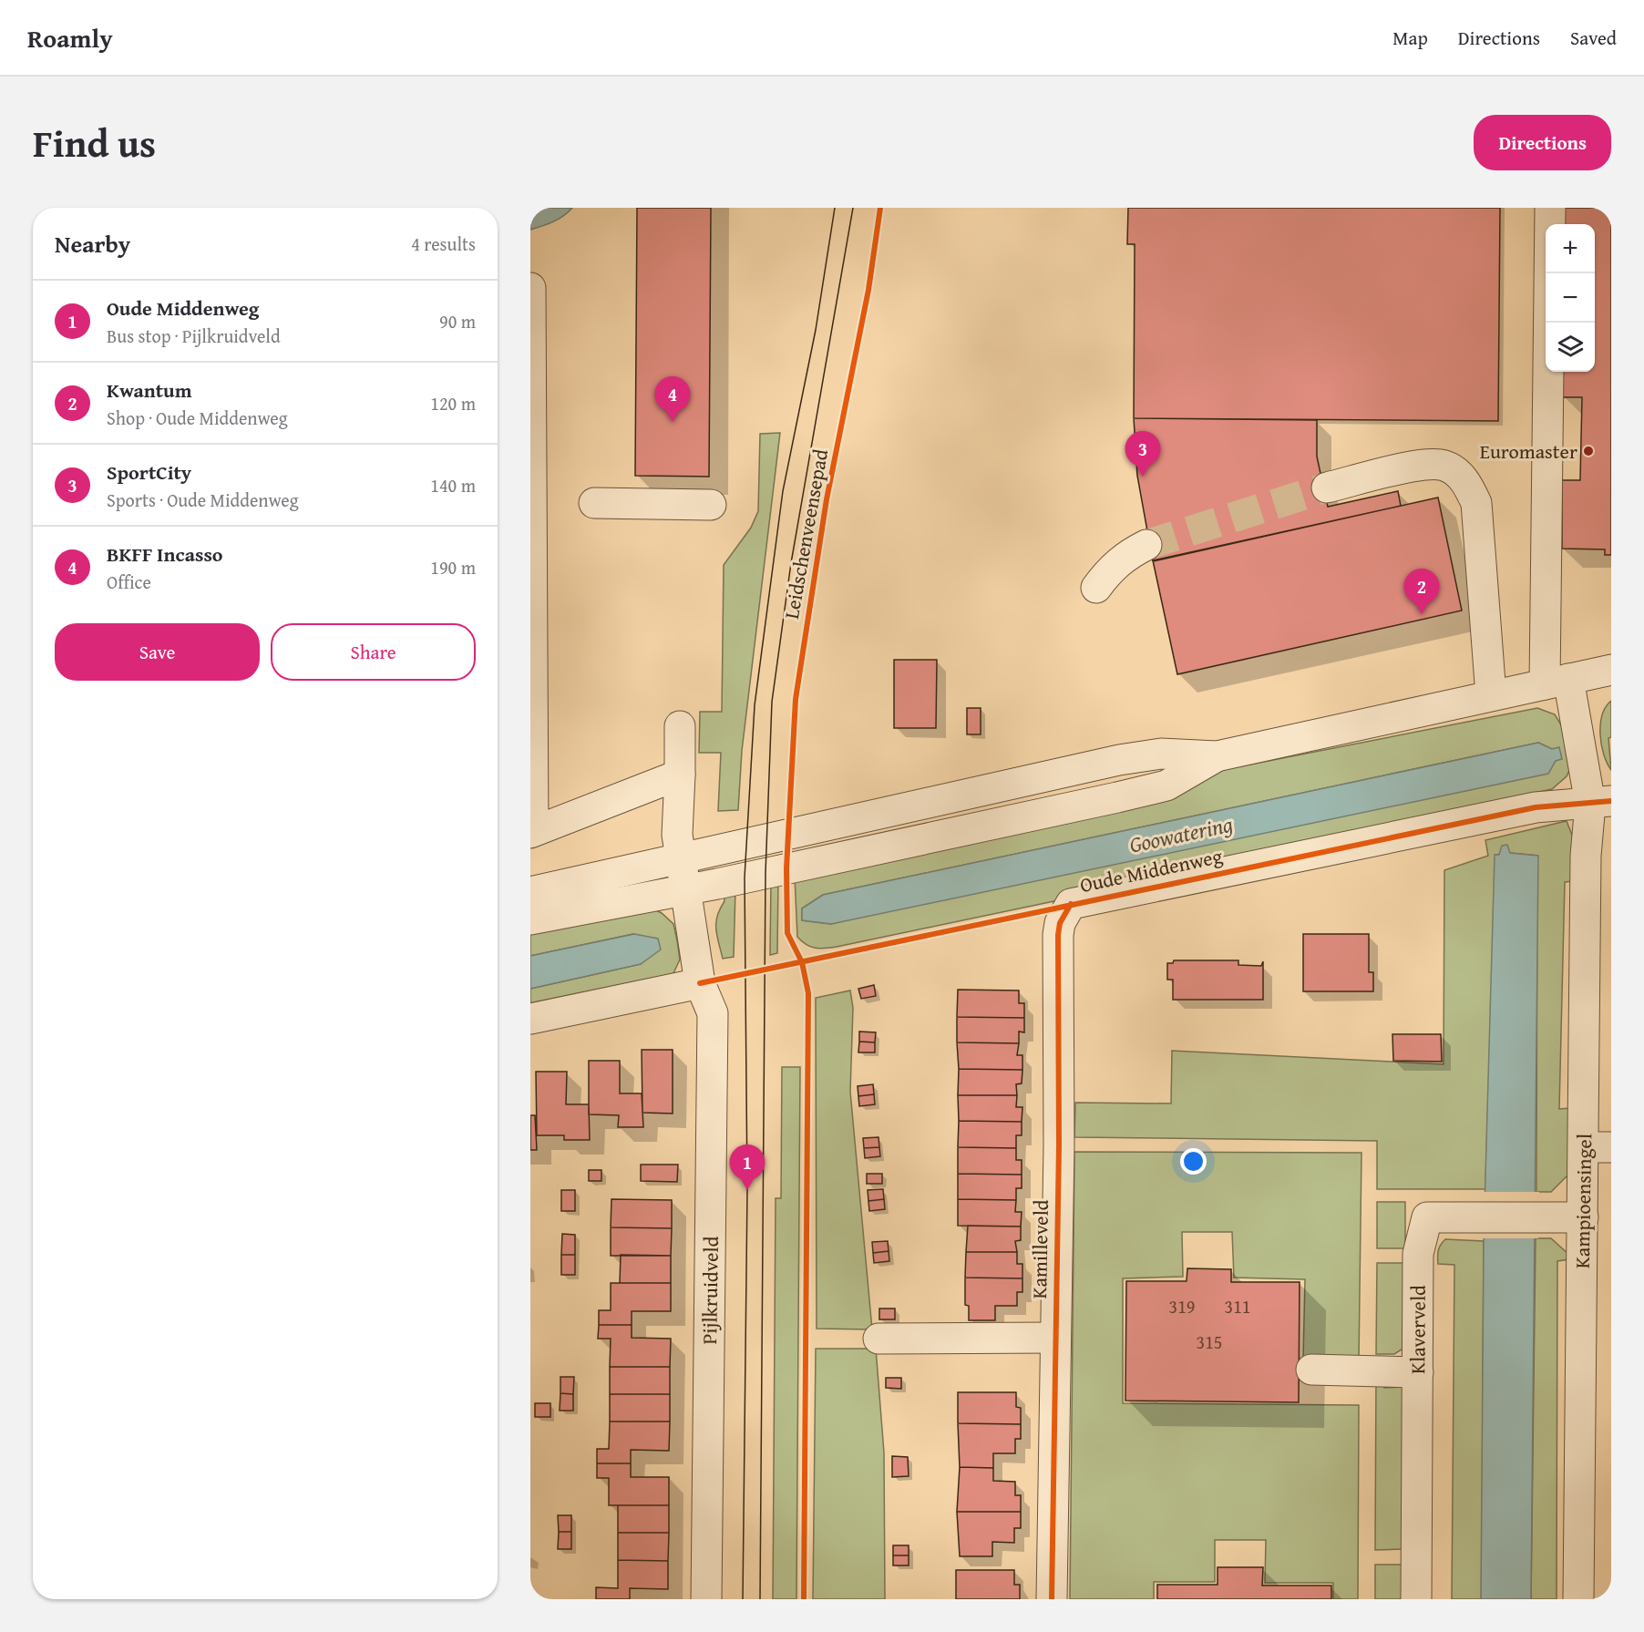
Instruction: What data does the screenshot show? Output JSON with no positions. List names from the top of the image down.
{
  "streets": {
    "street": [
      "Oude Middenweg",
      "Kampioensingel",
      "Kamilleveld",
      "Pijlkruidveld",
      "Klaverveld"
    ],
    "cycle path": ["Leidschenveensepad"]
  },
  "crossings": [
    ["Oude Middenweg", "Kampioensingel"],
    ["Oude Middenweg", "Kamilleveld"],
    ["Kampioensingel", "Klaverveld"]
  ],
  "water": ["Goowatering"],
  "places": ["Euromaster"],
  "house_numbers": ["319", "311", "315"],
  "page": {
    "header": "Roamly",
    "nav": ["Map", "Directions", "Saved"],
    "title": "Find us",
    "buttons": [
      "Directions",
      ["Save", "Share"]
    ],
    "heading": ["Nearby", "4 results"],
    "map_buttons": ["+", "−"],
    "list": [
      {
        "mark": "1",
        "name": "Oude Middenweg",
        "note": "Bus stop · Pijlkruidveld",
        "value": "90 m"
      },
      {
        "mark": "2",
        "name": "Kwantum",
        "note": "Shop · Oude Middenweg",
        "value": "120 m"
      },
      {
        "mark": "3",
        "name": "SportCity",
        "note": "Sports · Oude Middenweg",
        "value": "140 m"
      },
      {
        "mark": "4",
        "name": "BKFF Incasso",
        "note": "Office",
        "value": "190 m"
      }
    ],
    "pins": [
      "4",
      "3",
      "2",
      "1"
    ]
  }
}
